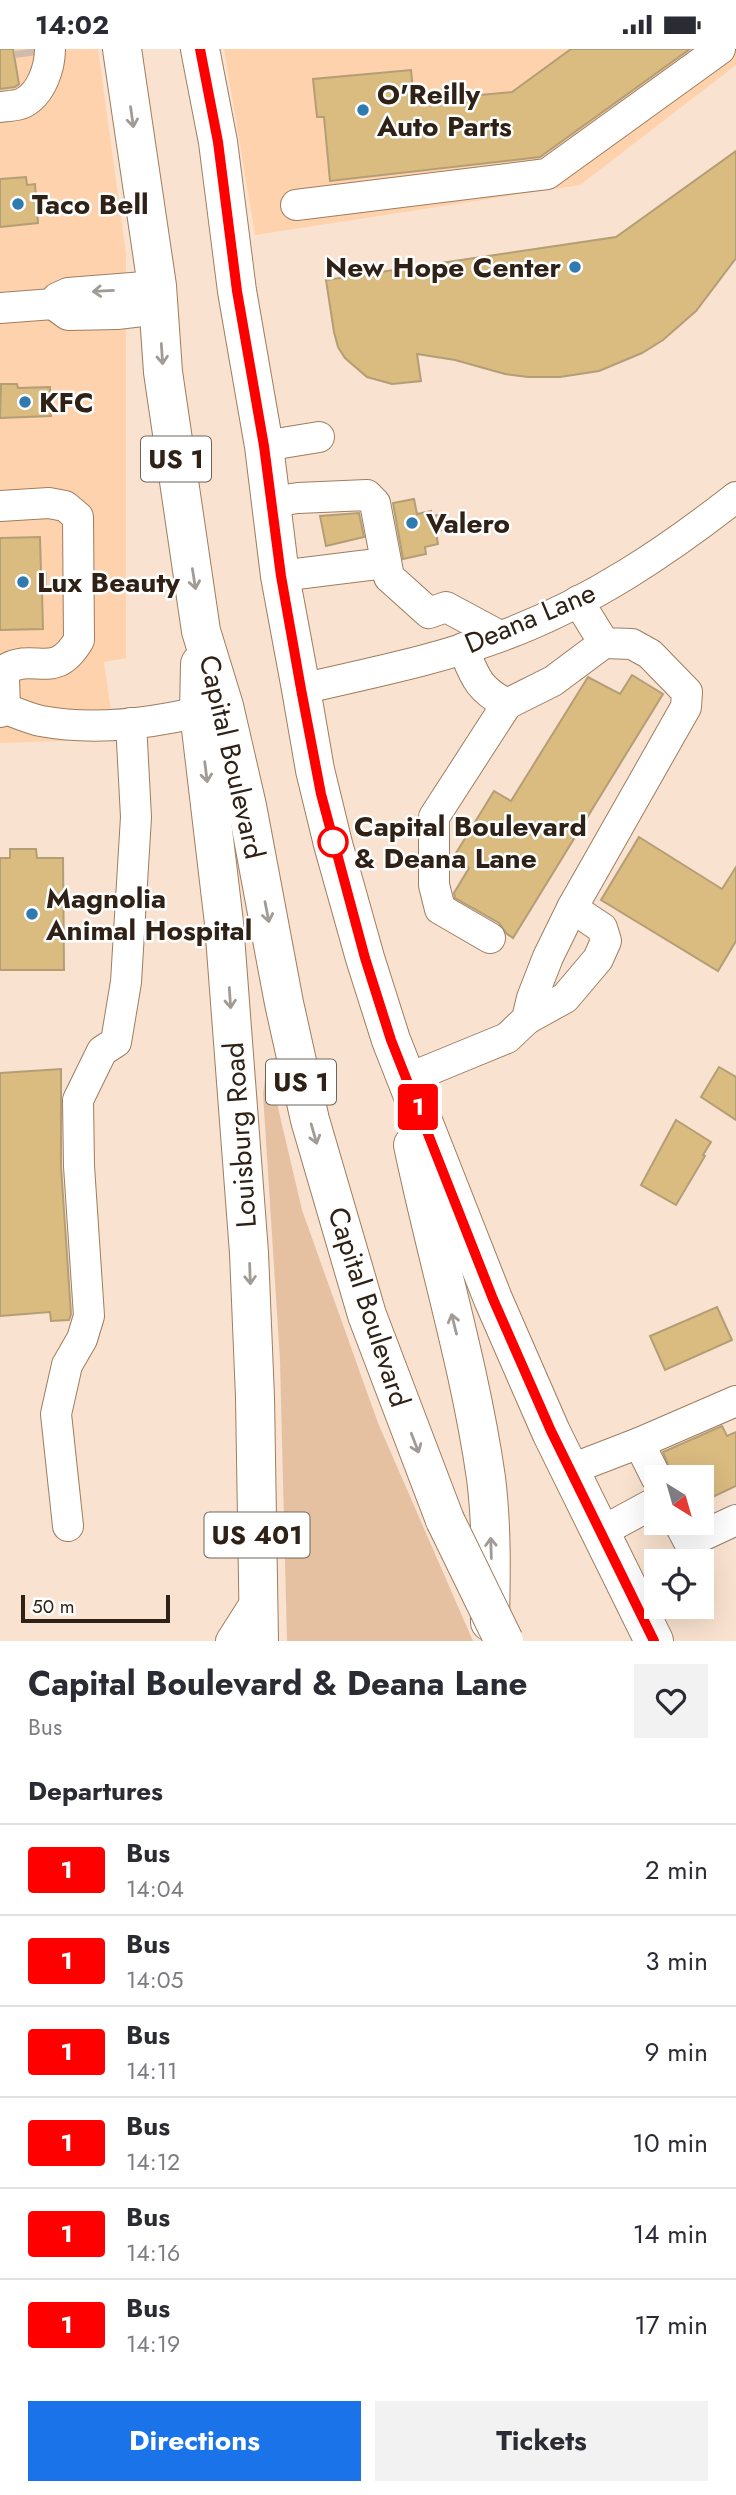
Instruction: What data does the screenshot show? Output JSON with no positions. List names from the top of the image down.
{
  "streets": {
    "highway": [
      "US 1",
      "Capital Boulevard",
      "Louisburg Road",
      "US 401"
    ],
    "street": ["Deana Lane"]
  },
  "crossings": [
    ["Capital Boulevard", "Louisburg Road"]
  ],
  "places": [
    "O'Reilly Auto Parts",
    "Taco Bell",
    "New Hope Center",
    "KFC",
    "Valero",
    "Lux Beauty",
    "Capital Boulevard & Deana Lane",
    "Magnolia Animal Hospital"
  ],
  "lines": ["bus line 1"],
  "scale_bar": "50 m",
  "north": "bottom right",
  "page": {
    "status": "14:02",
    "on_map": "1",
    "scale": "50 m",
    "heading": [
      ["Capital Boulevard & Deana Lane", "Bus"],
      "Departures"
    ],
    "list": [
      {
        "mark": "1",
        "name": "Bus",
        "note": "14:04",
        "value": "2 min"
      },
      {
        "mark": "1",
        "name": "Bus",
        "note": "14:05",
        "value": "3 min"
      },
      {
        "mark": "1",
        "name": "Bus",
        "note": "14:11",
        "value": "9 min"
      },
      {
        "mark": "1",
        "name": "Bus",
        "note": "14:12",
        "value": "10 min"
      },
      {
        "mark": "1",
        "name": "Bus",
        "note": "14:16",
        "value": "14 min"
      },
      {
        "mark": "1",
        "name": "Bus",
        "note": "14:19",
        "value": "17 min"
      }
    ],
    "buttons": ["Directions", "Tickets"]
  }
}
